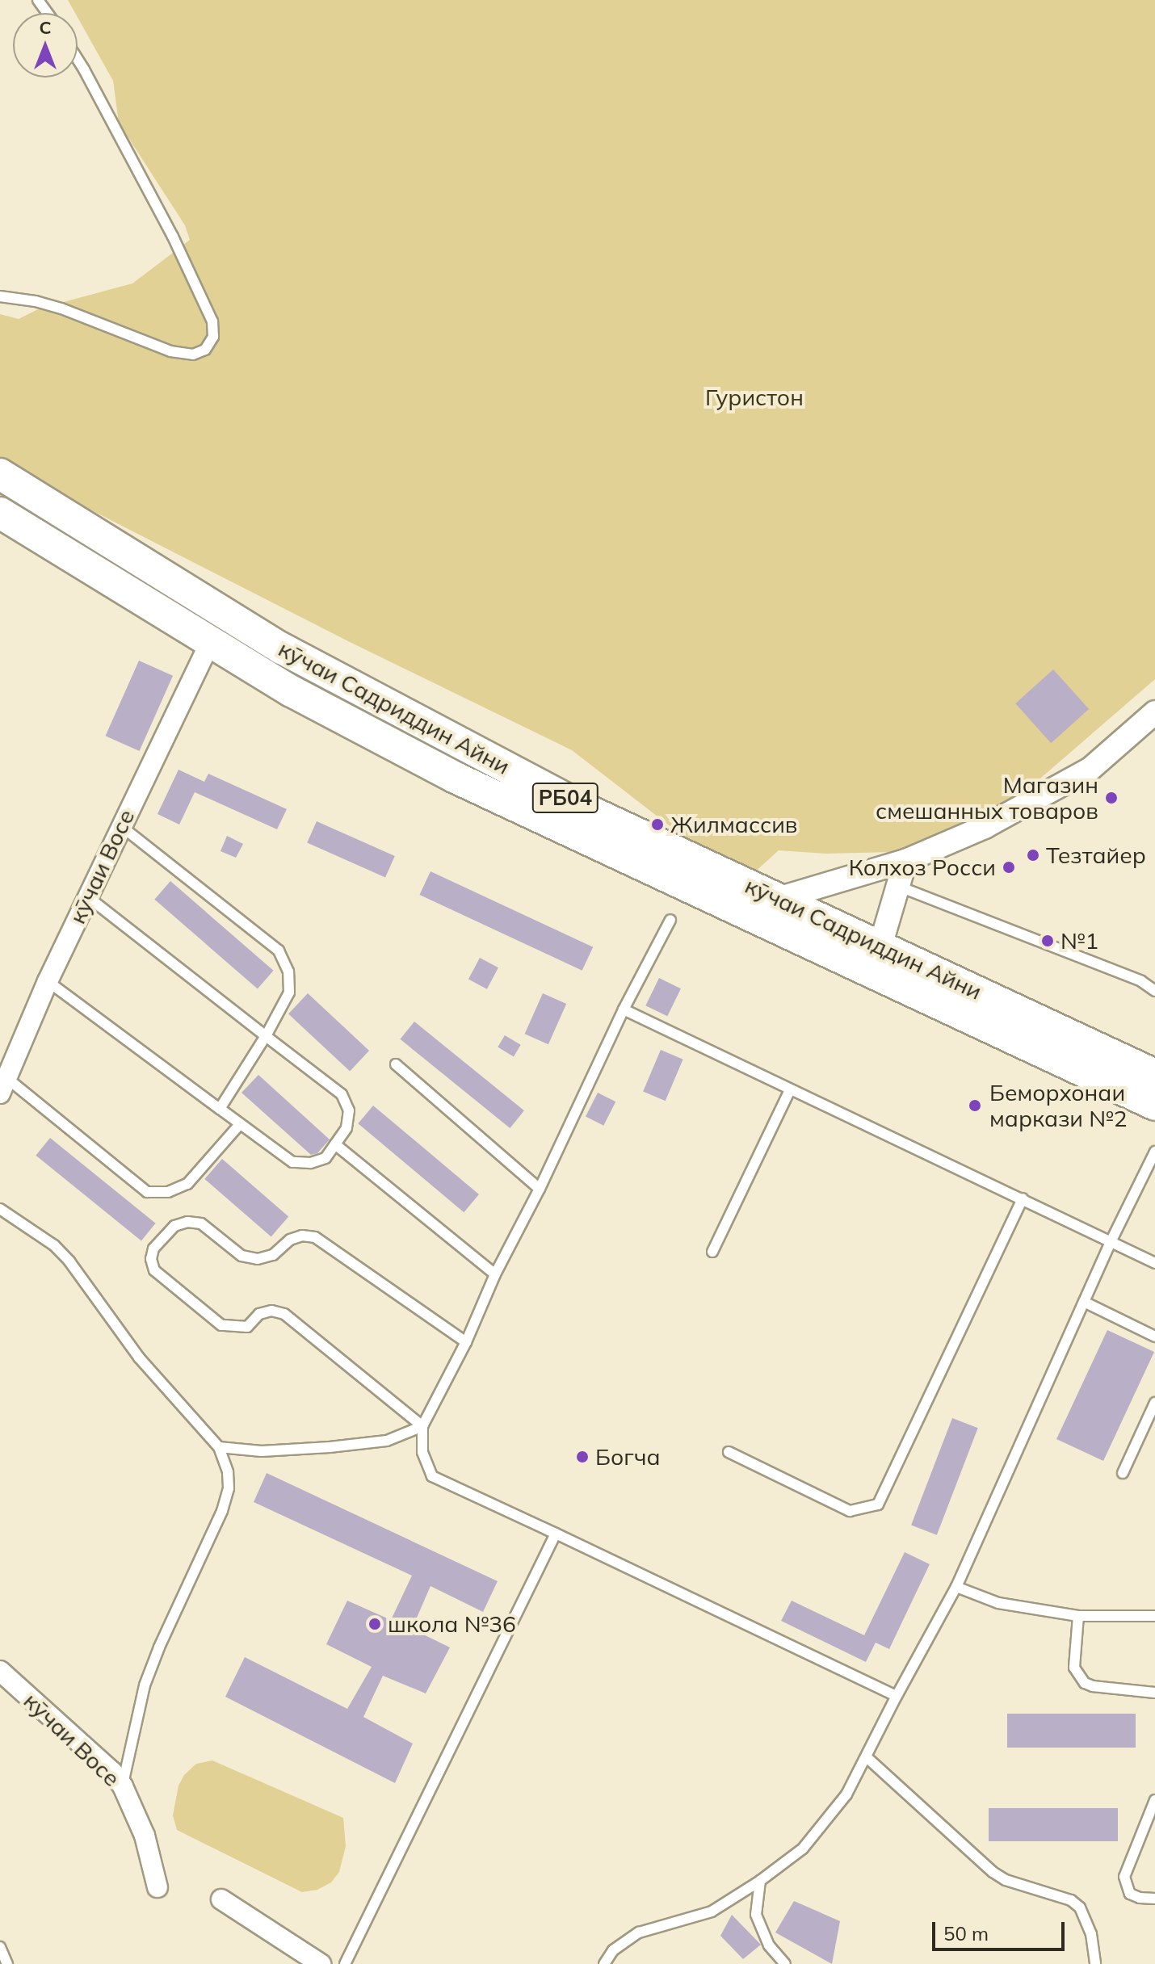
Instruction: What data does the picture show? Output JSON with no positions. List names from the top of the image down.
{
  "streets": {
    "highway": ["кӯчаи Садриддин Айни", "РБ04"],
    "street": ["кӯчаи Восе"]
  },
  "crossings": [
    ["кӯчаи Садриддин Айни", "кӯчаи Восе"]
  ],
  "parks": ["Гуристон"],
  "places": [
    "Магазин смешанных товаров",
    "Жилмассив",
    "Тезтайер",
    "Колхоз Росси",
    "№1",
    "Беморхонаи маркази №2",
    "Богча",
    "школа №36"
  ],
  "scale_bar": "50 m",
  "north": "top"
}
